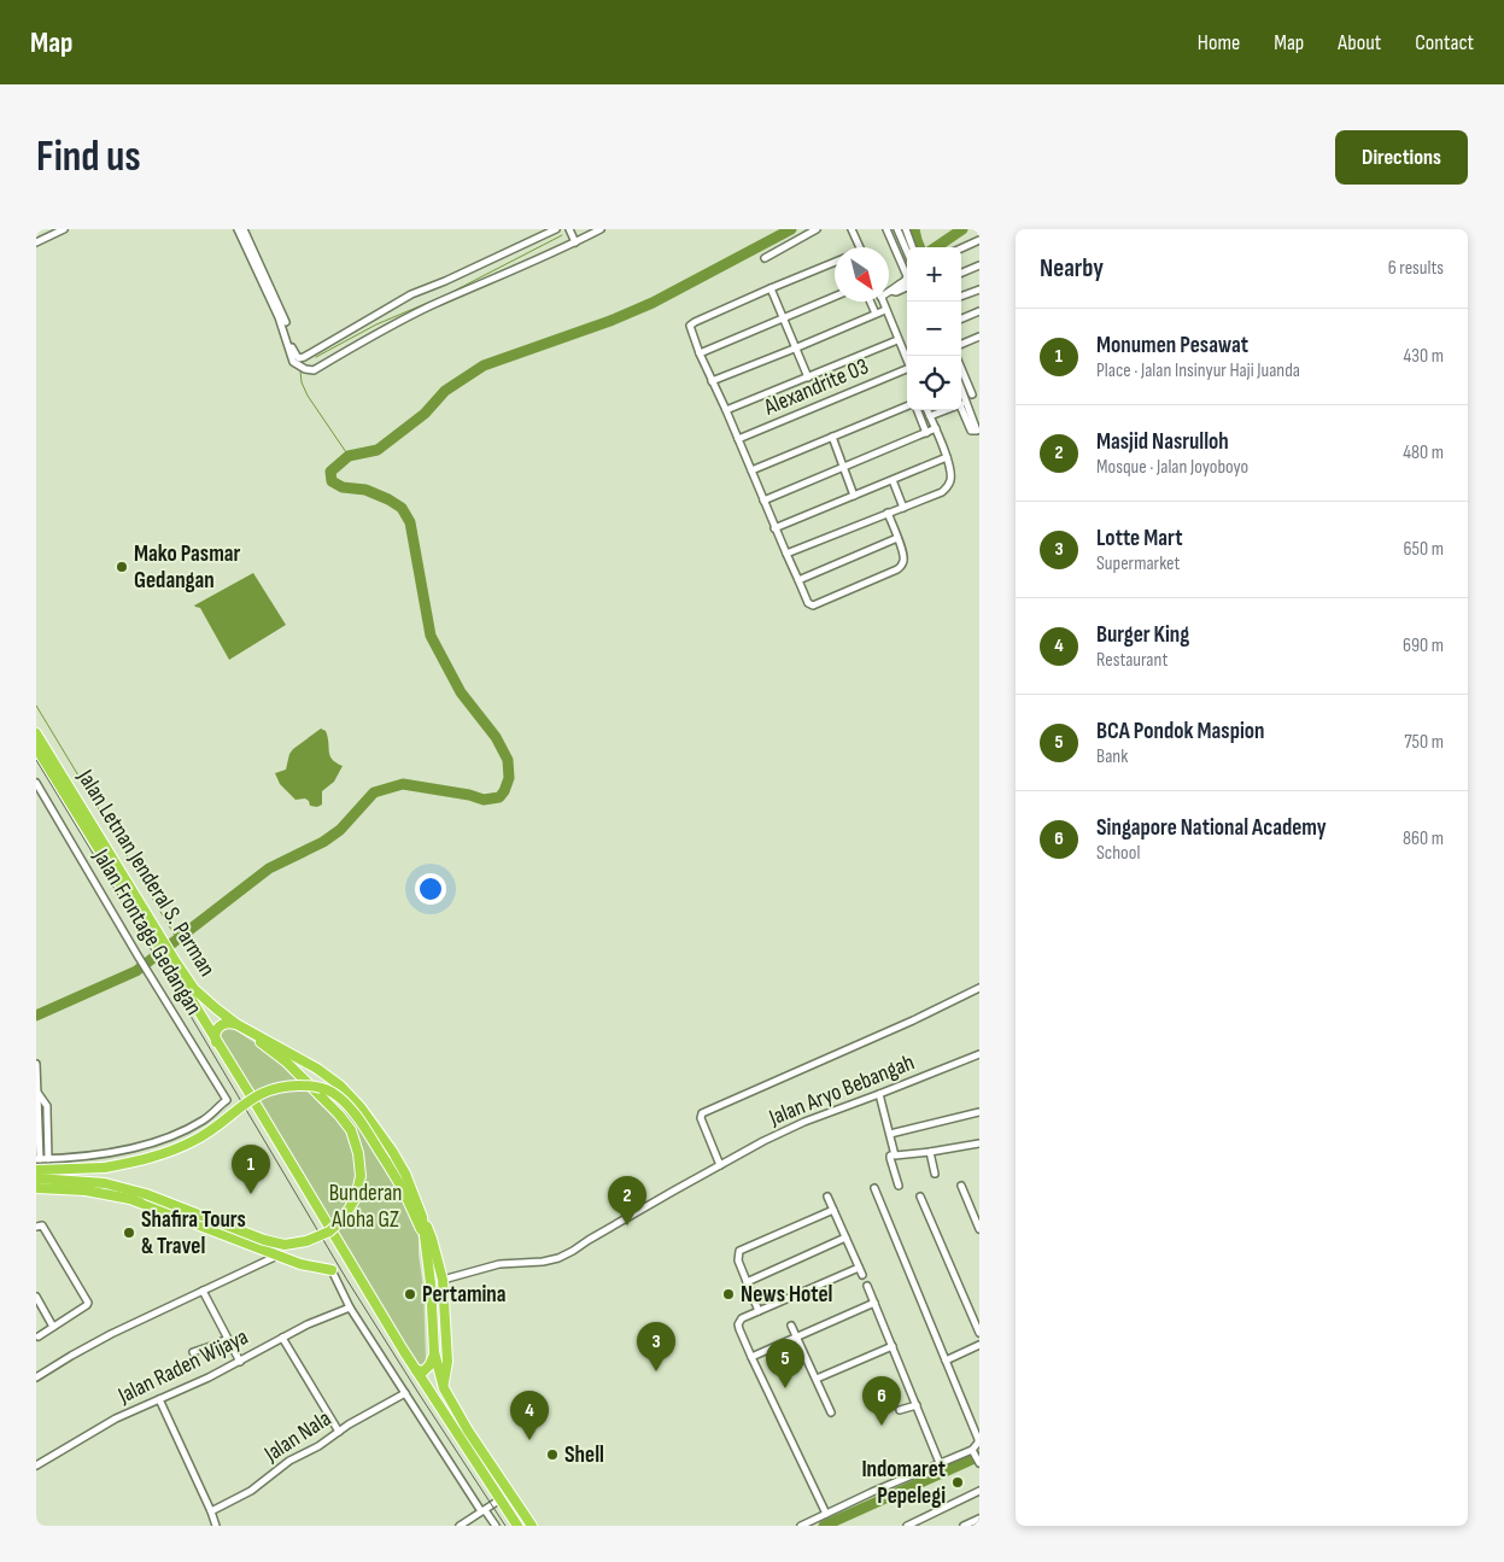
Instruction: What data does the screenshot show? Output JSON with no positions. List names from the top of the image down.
{
  "streets": {
    "highway": ["Jalan Letnan Jenderal S. Parman"],
    "street": [
      "Alexandrite 03",
      "Jalan Frontage Gedangan",
      "Jalan Aryo Bebangah",
      "Jalan Raden Wijaya",
      "Jalan Nala"
    ]
  },
  "parks": ["Bunderan Aloha GZ"],
  "places": [
    "Mako Pasmar Gedangan",
    "Shafira Tours & Travel",
    "Pertamina",
    "News Hotel",
    "Shell",
    "Indomaret Pepelegi"
  ],
  "north": "bottom right",
  "page": {
    "header": "Map",
    "nav": [
      "Home",
      "Map",
      "About",
      "Contact"
    ],
    "buttons": "Directions",
    "title": "Find us",
    "heading": ["Nearby", "6 results"],
    "map_buttons": ["+", "−"],
    "list": [
      {
        "mark": "1",
        "name": "Monumen Pesawat",
        "note": "Place · Jalan Insinyur Haji Juanda",
        "value": "430 m"
      },
      {
        "mark": "2",
        "name": "Masjid Nasrulloh",
        "note": "Mosque · Jalan Joyoboyo",
        "value": "480 m"
      },
      {
        "mark": "3",
        "name": "Lotte Mart",
        "note": "Supermarket",
        "value": "650 m"
      },
      {
        "mark": "4",
        "name": "Burger King",
        "note": "Restaurant",
        "value": "690 m"
      },
      {
        "mark": "5",
        "name": "BCA Pondok Maspion",
        "note": "Bank",
        "value": "750 m"
      },
      {
        "mark": "6",
        "name": "Singapore National Academy",
        "note": "School",
        "value": "860 m"
      }
    ],
    "pins": [
      "1",
      "2",
      "3",
      "5",
      "6",
      "4"
    ]
  }
}
